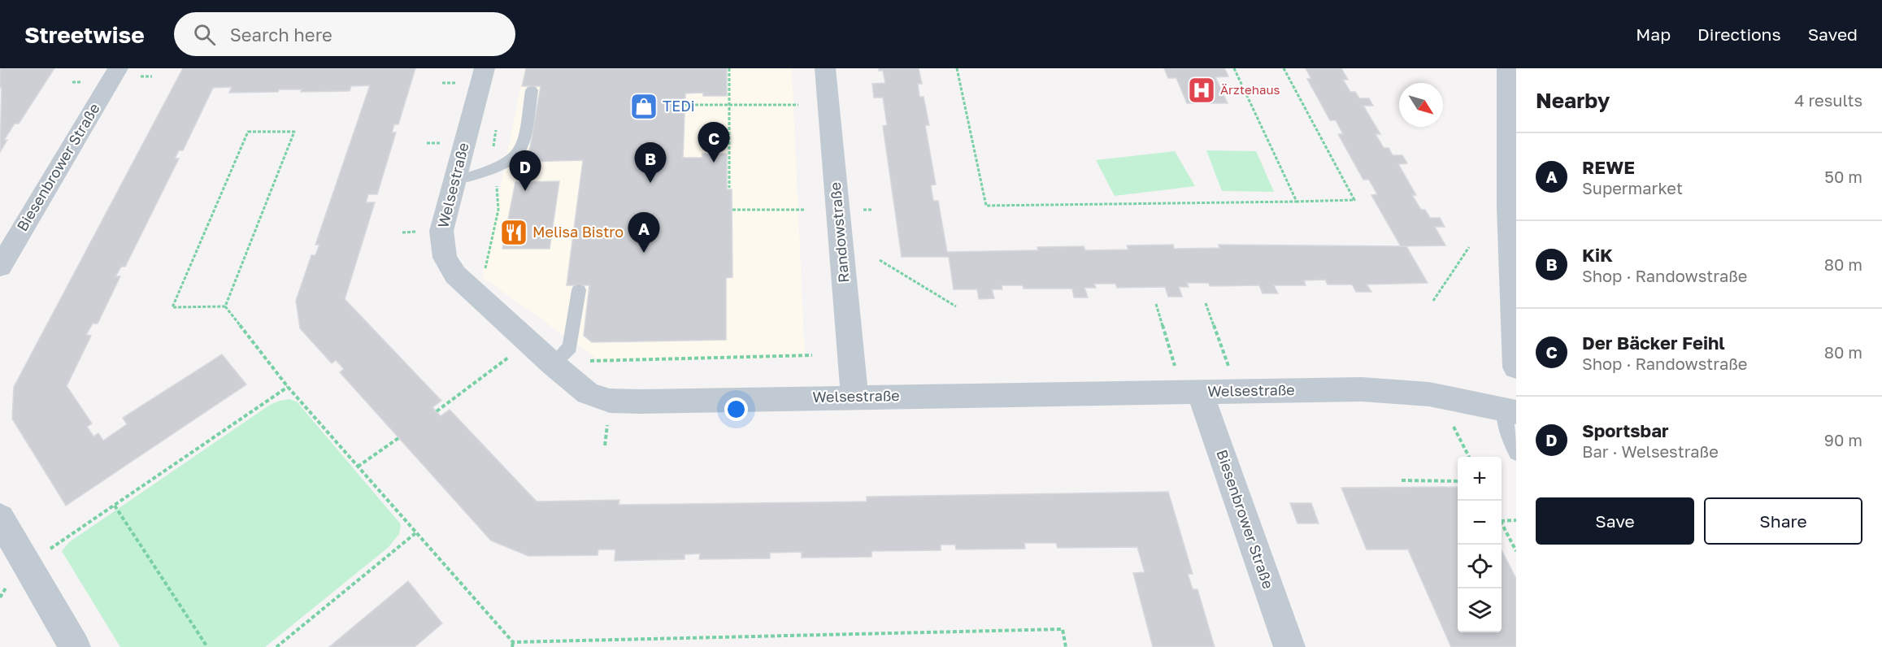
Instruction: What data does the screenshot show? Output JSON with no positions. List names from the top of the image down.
{
  "streets": {
    "street": ["Biesenbrower Straße", "Welsestraße", "Randowstraße"]
  },
  "crossings": [
    ["Biesenbrower Straße", "Welsestraße"],
    ["Welsestraße", "Randowstraße"]
  ],
  "places": {
    "hospital": ["Ärztehaus"],
    "shop": ["TEDi"],
    "restaurant": ["Melisa Bistro"]
  },
  "north": "bottom right",
  "page": {
    "header": "Streetwise",
    "search": "Search here",
    "nav": ["Map", "Directions", "Saved"],
    "heading": ["Nearby", "4 results"],
    "pins": [
      "C",
      "B",
      "D",
      "A"
    ],
    "list": [
      {
        "mark": "A",
        "name": "REWE",
        "note": "Supermarket",
        "value": "50 m"
      },
      {
        "mark": "B",
        "name": "KiK",
        "note": "Shop · Randowstraße",
        "value": "80 m"
      },
      {
        "mark": "C",
        "name": "Der Bäcker Feihl",
        "note": "Shop · Randowstraße",
        "value": "80 m"
      },
      {
        "mark": "D",
        "name": "Sportsbar",
        "note": "Bar · Welsestraße",
        "value": "90 m"
      }
    ],
    "map_buttons": ["+", "−"],
    "buttons": ["Save", "Share"]
  }
}
